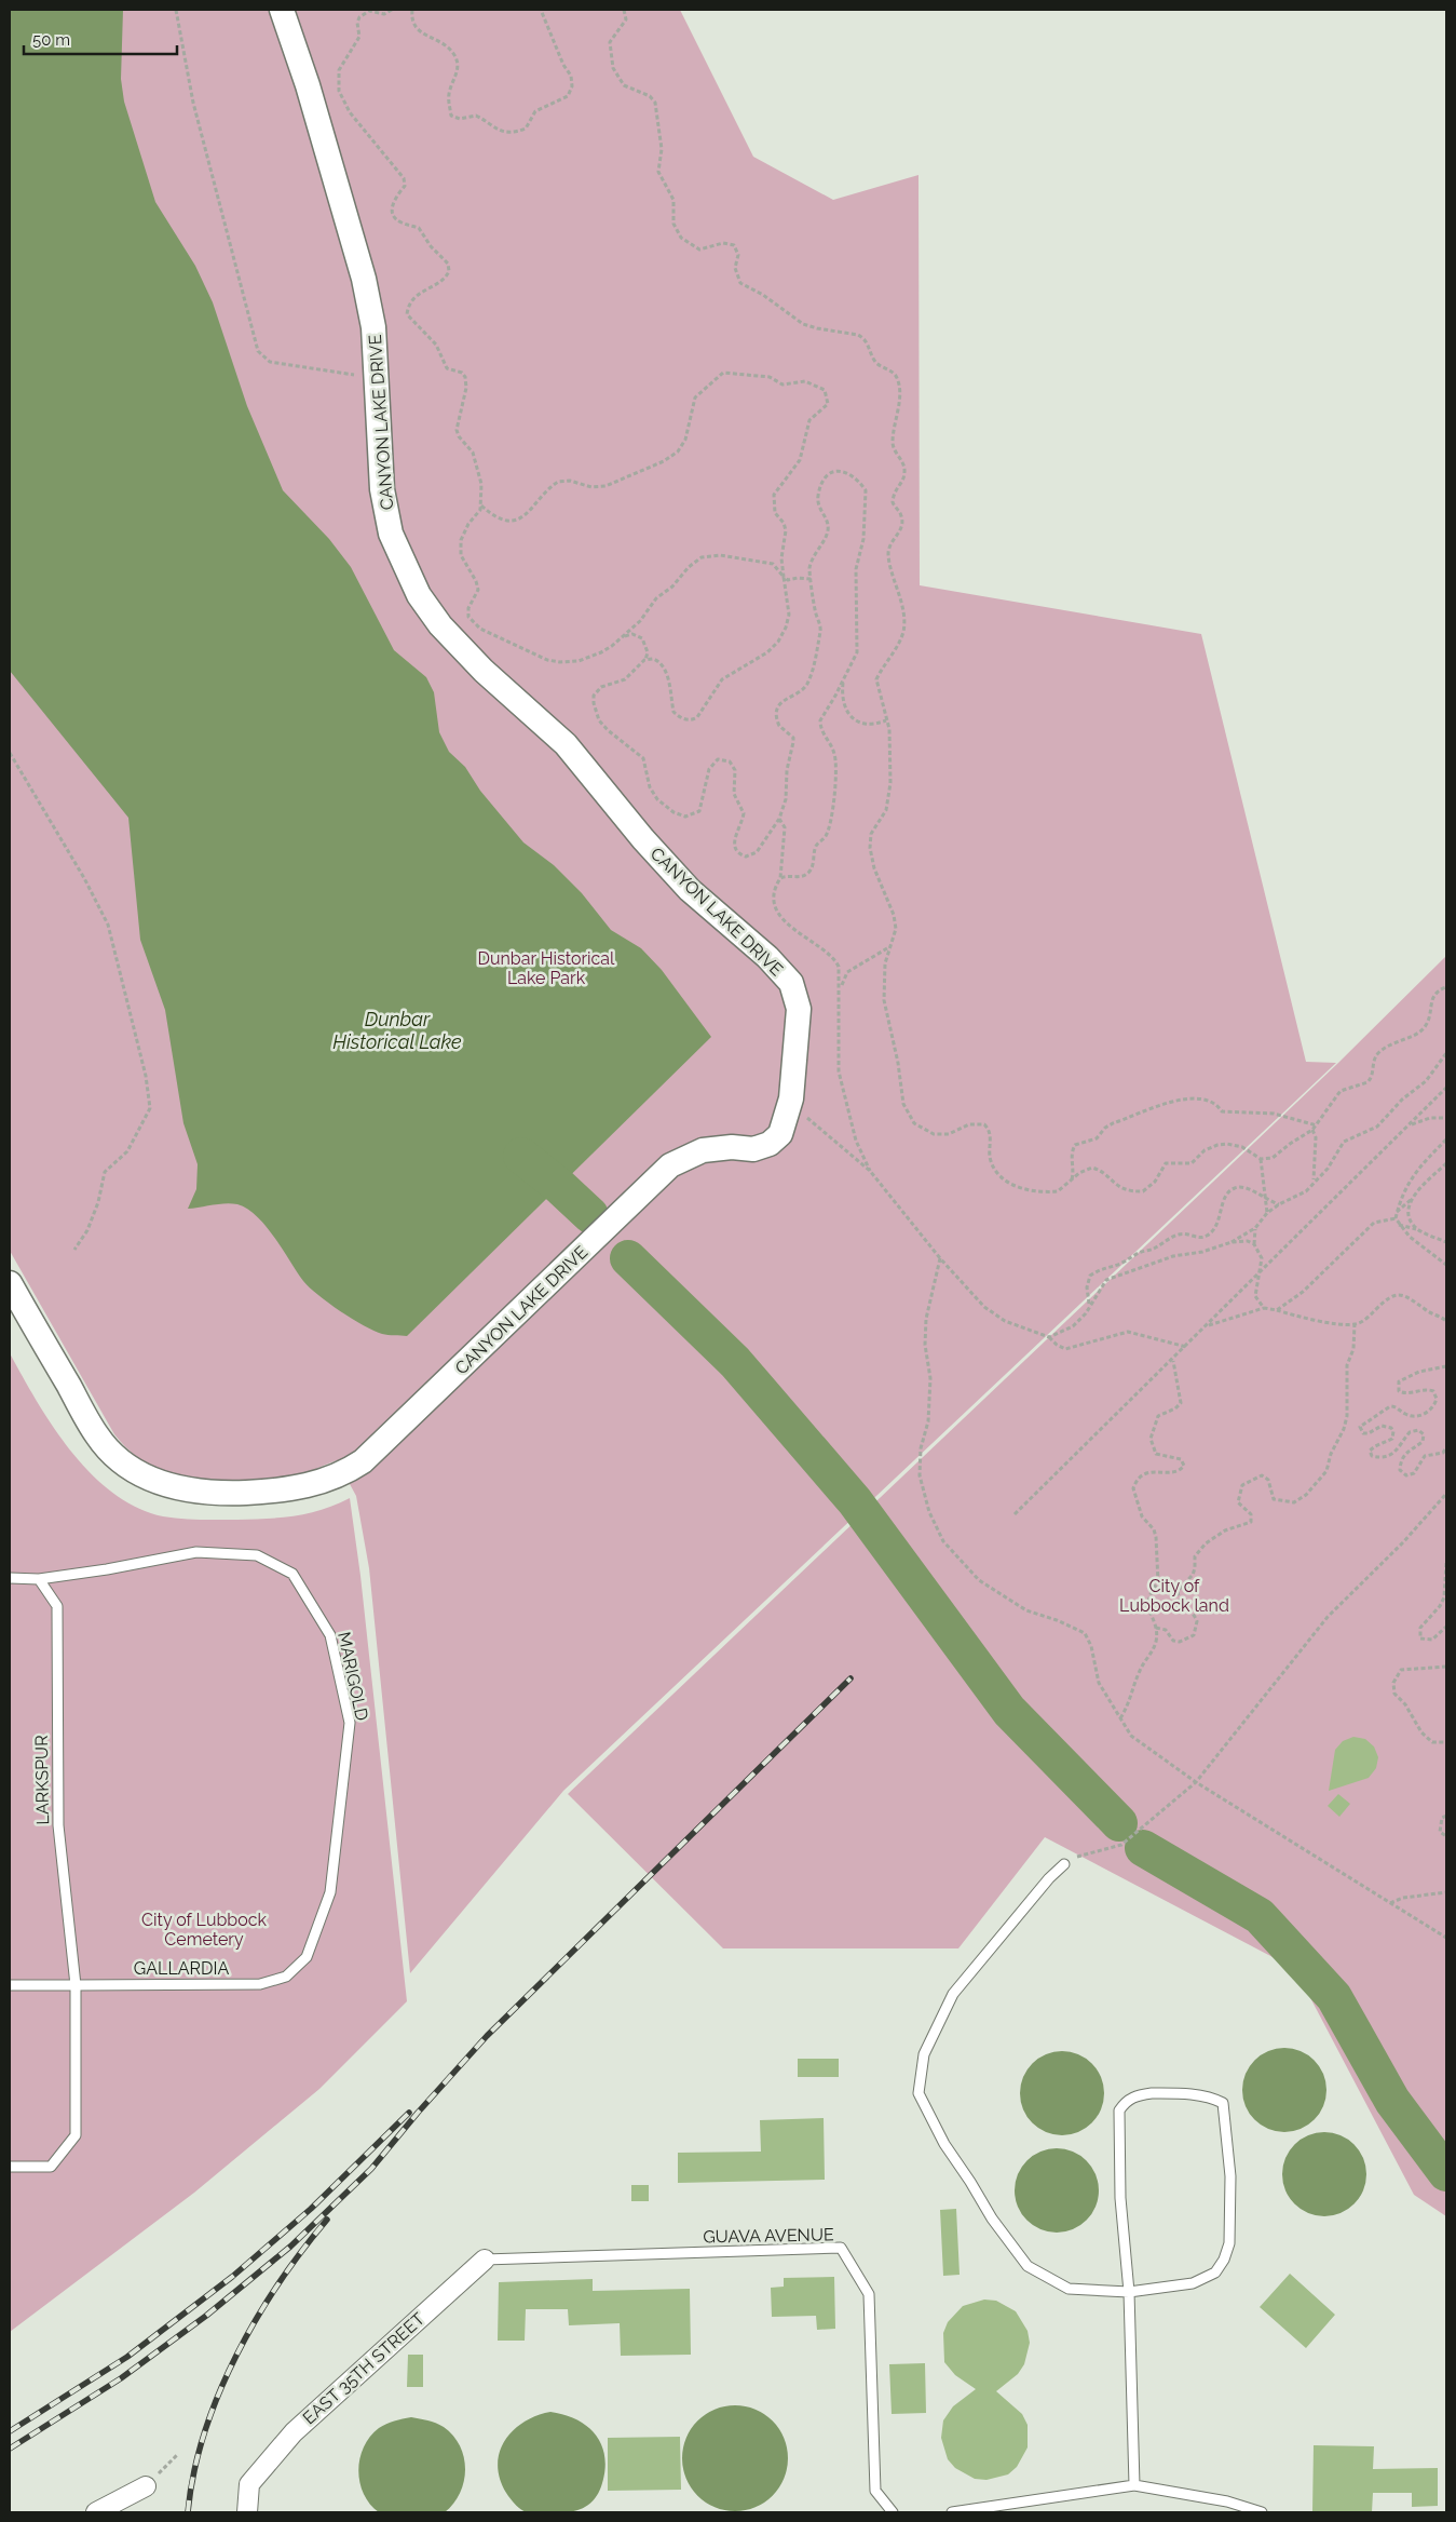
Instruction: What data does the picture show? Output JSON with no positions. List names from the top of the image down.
{
  "streets": {
    "street": ["CANYON LAKE DRIVE", "EAST 35TH STREET"],
    "lane": [
      "MARIGOLD",
      "LARKSPUR",
      "GALLARDIA",
      "GUAVA AVENUE"
    ]
  },
  "crossings": [
    ["MARIGOLD", "LARKSPUR"],
    ["MARIGOLD", "GALLARDIA"],
    ["LARKSPUR", "GALLARDIA"],
    ["GUAVA AVENUE", "EAST 35TH STREET"]
  ],
  "water": ["Dunbar Historical Lake"],
  "parks": ["Dunbar Historical Lake Park", "City of Lubbock land", "City of Lubbock Cemetery"],
  "scale_bar": "50 m"
}
